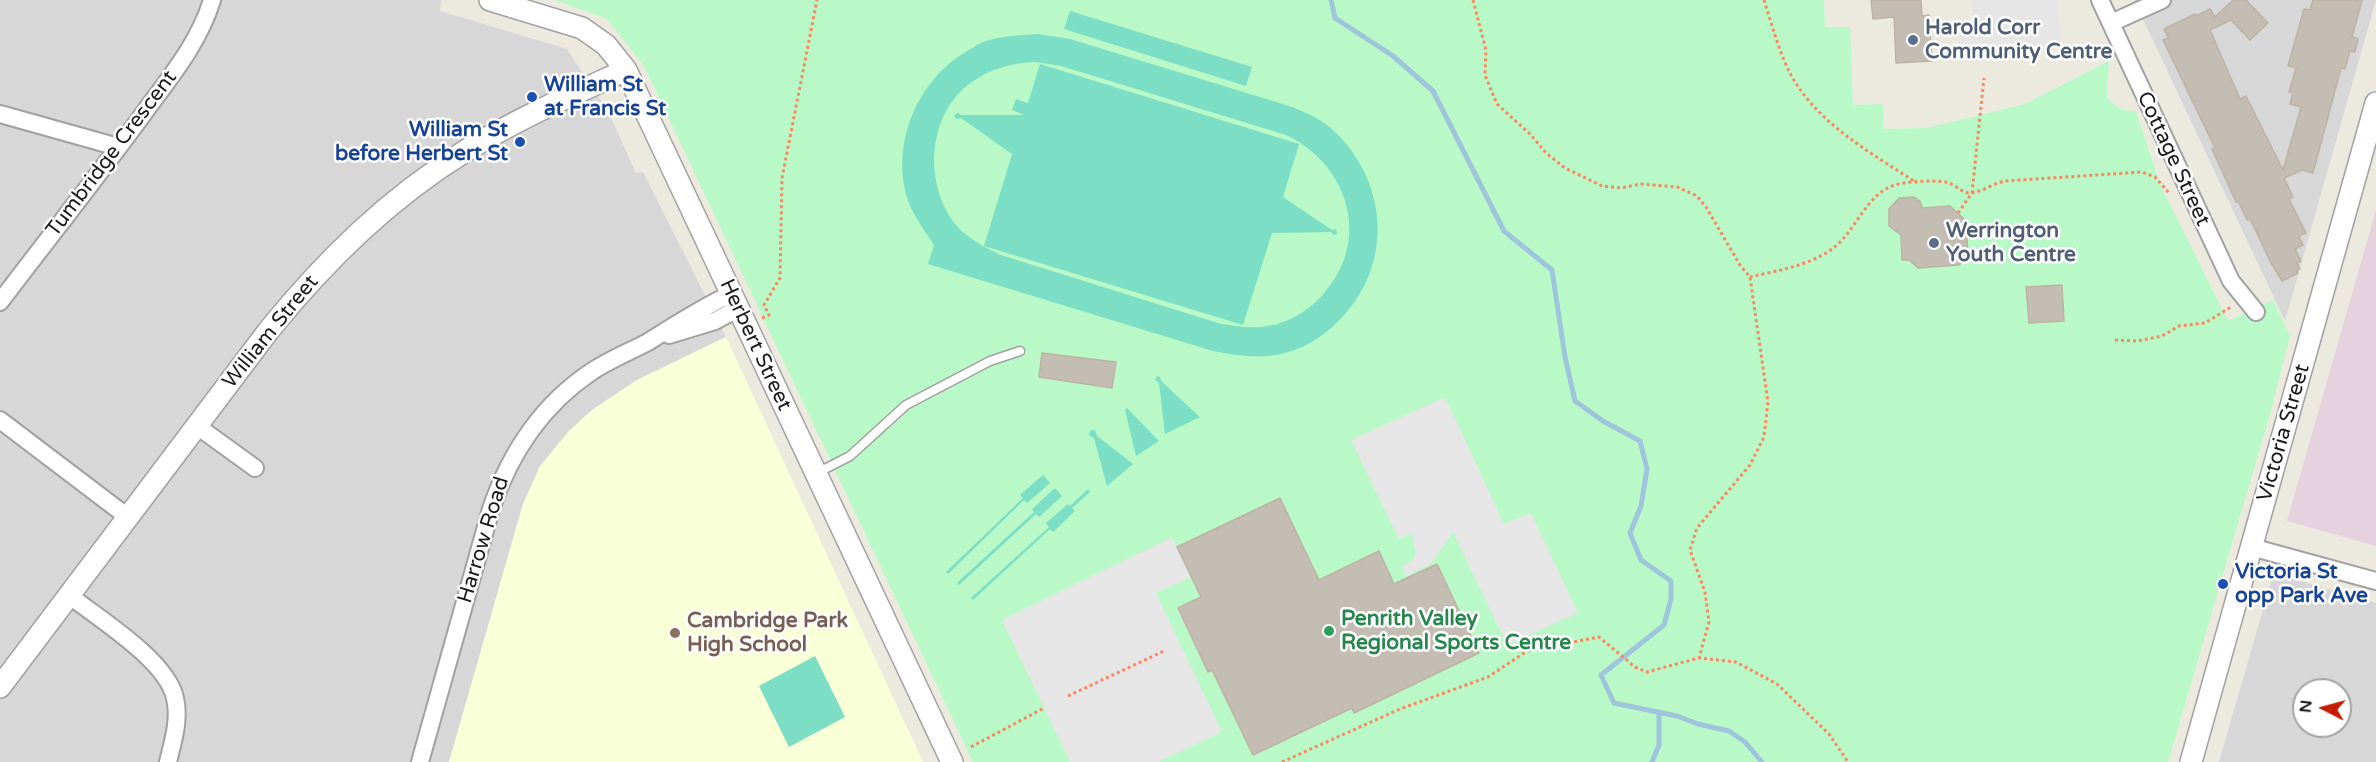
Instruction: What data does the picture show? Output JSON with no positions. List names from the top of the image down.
{
  "streets": {
    "street": [
      "Tumbridge Crescent",
      "Cottage Street",
      "William Street",
      "Herbert Street",
      "Victoria Street",
      "Harrow Road"
    ]
  },
  "crossings": [
    ["William Street", "Herbert Street"],
    ["Herbert Street", "Harrow Road"]
  ],
  "places": [
    "Harold Corr Community Centre",
    "William St at Francis St",
    "William St before Herbert St",
    "Werrington Youth Centre",
    "Victoria St opp Park Ave",
    "Penrith Valley Regional Sports Centre",
    "Cambridge Park High School"
  ],
  "north": "left"
}
